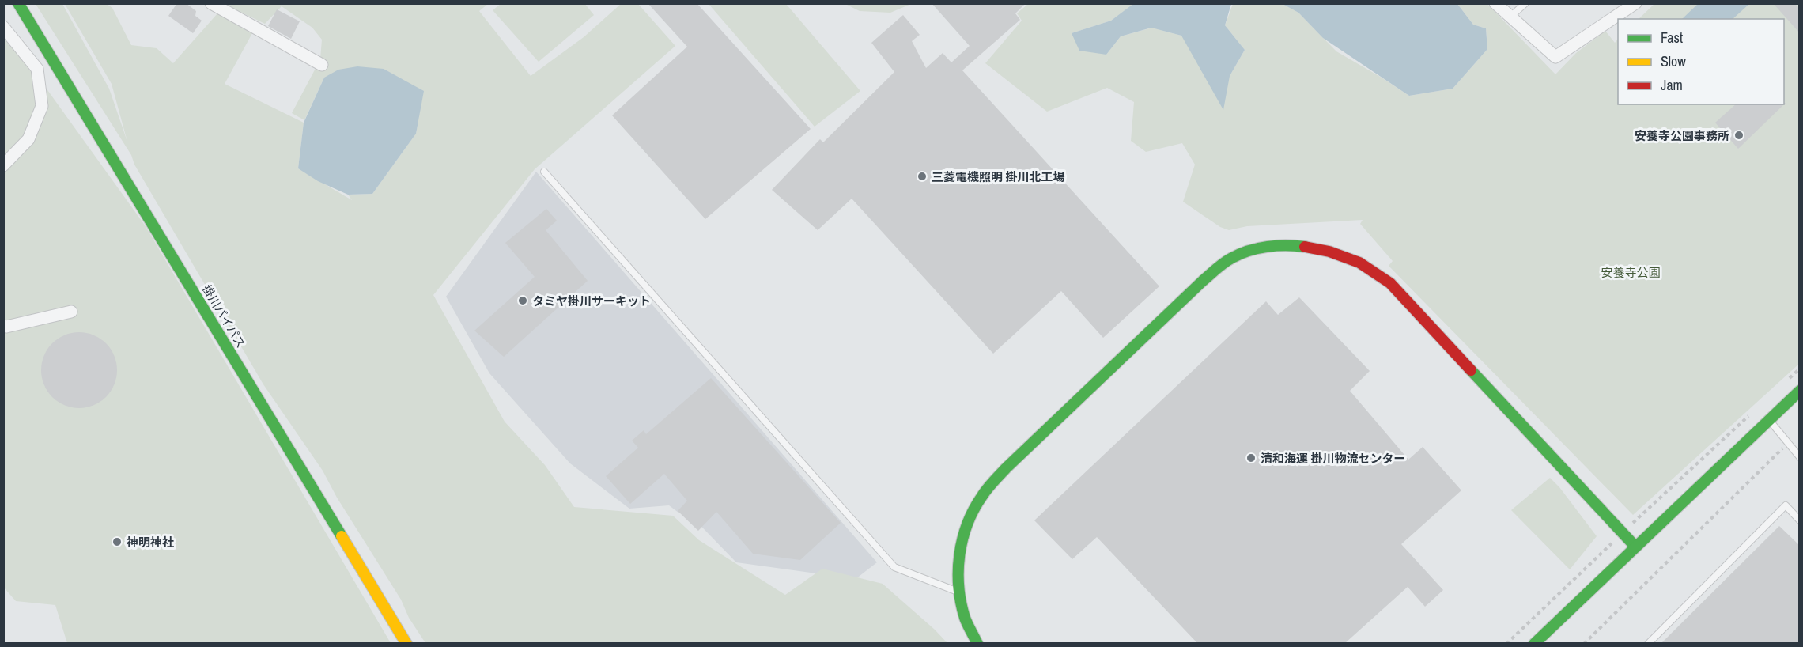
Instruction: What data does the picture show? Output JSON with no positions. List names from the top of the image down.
{
  "streets": {
    "main road": ["掛川バイパス"]
  },
  "parks": ["安養寺公園"],
  "places": [
    "安養寺公園事務所",
    "三菱電機照明 掛川北工場",
    "タミヤ掛川サーキット",
    "清和海運 掛川物流センター",
    "神明神社"
  ],
  "legend": ["Fast", "Slow", "Jam"]
}
